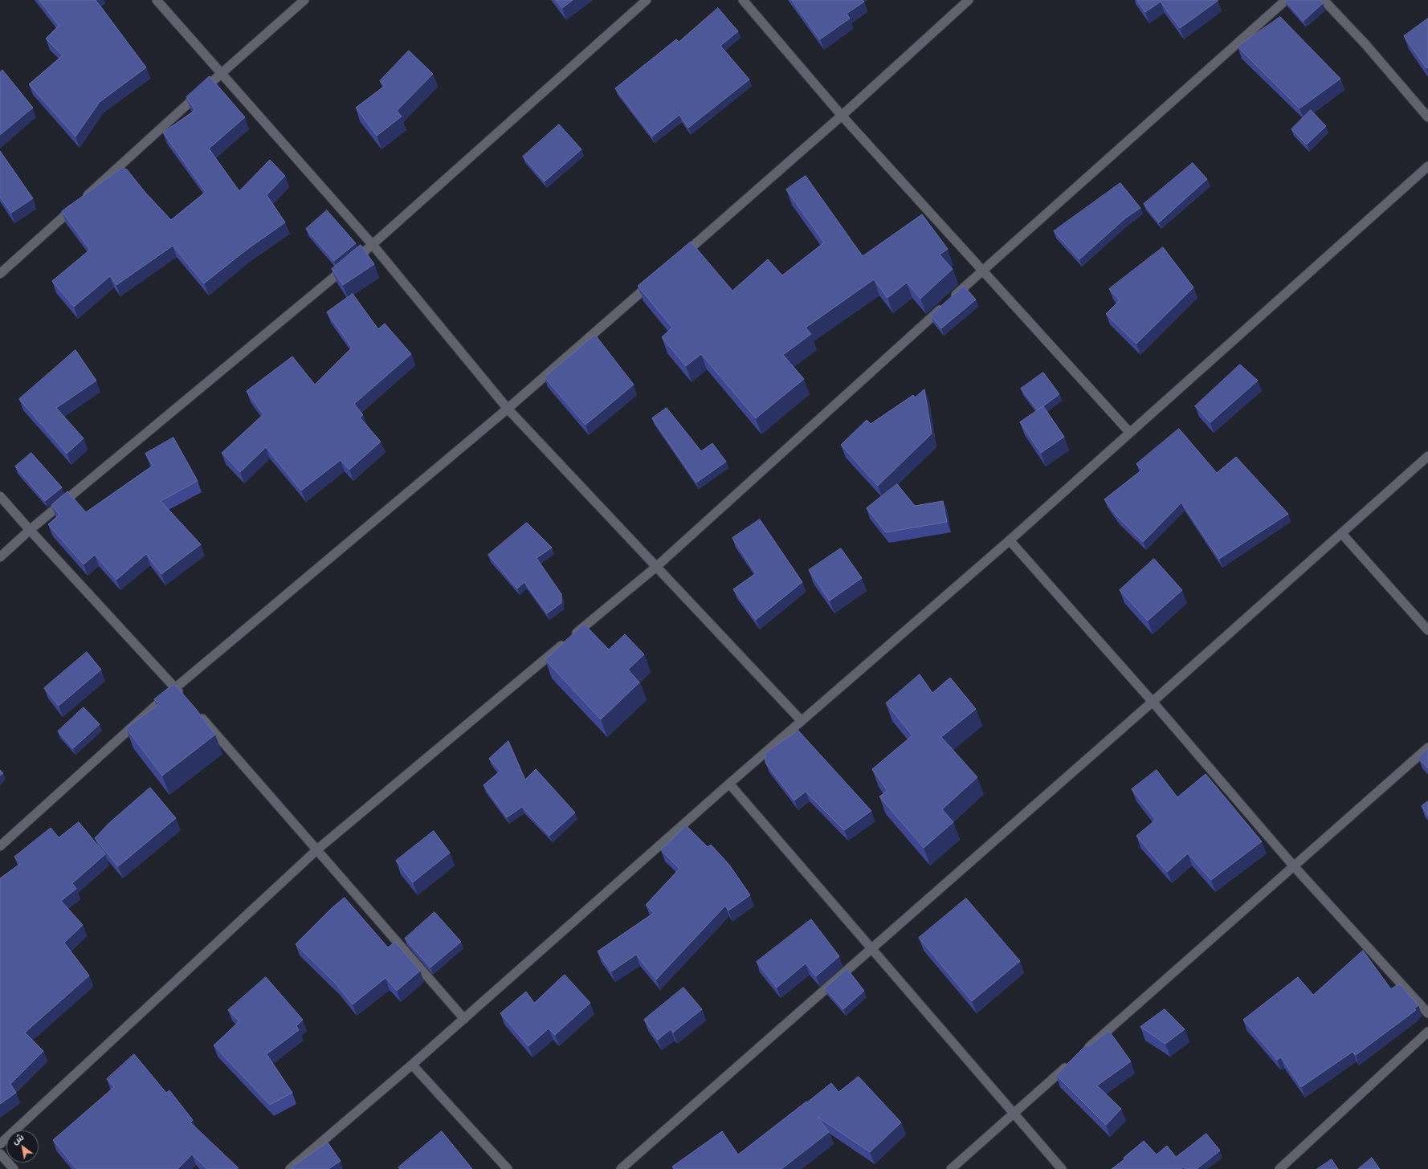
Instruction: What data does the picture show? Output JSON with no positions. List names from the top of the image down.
{
  "north": "top left"
}
